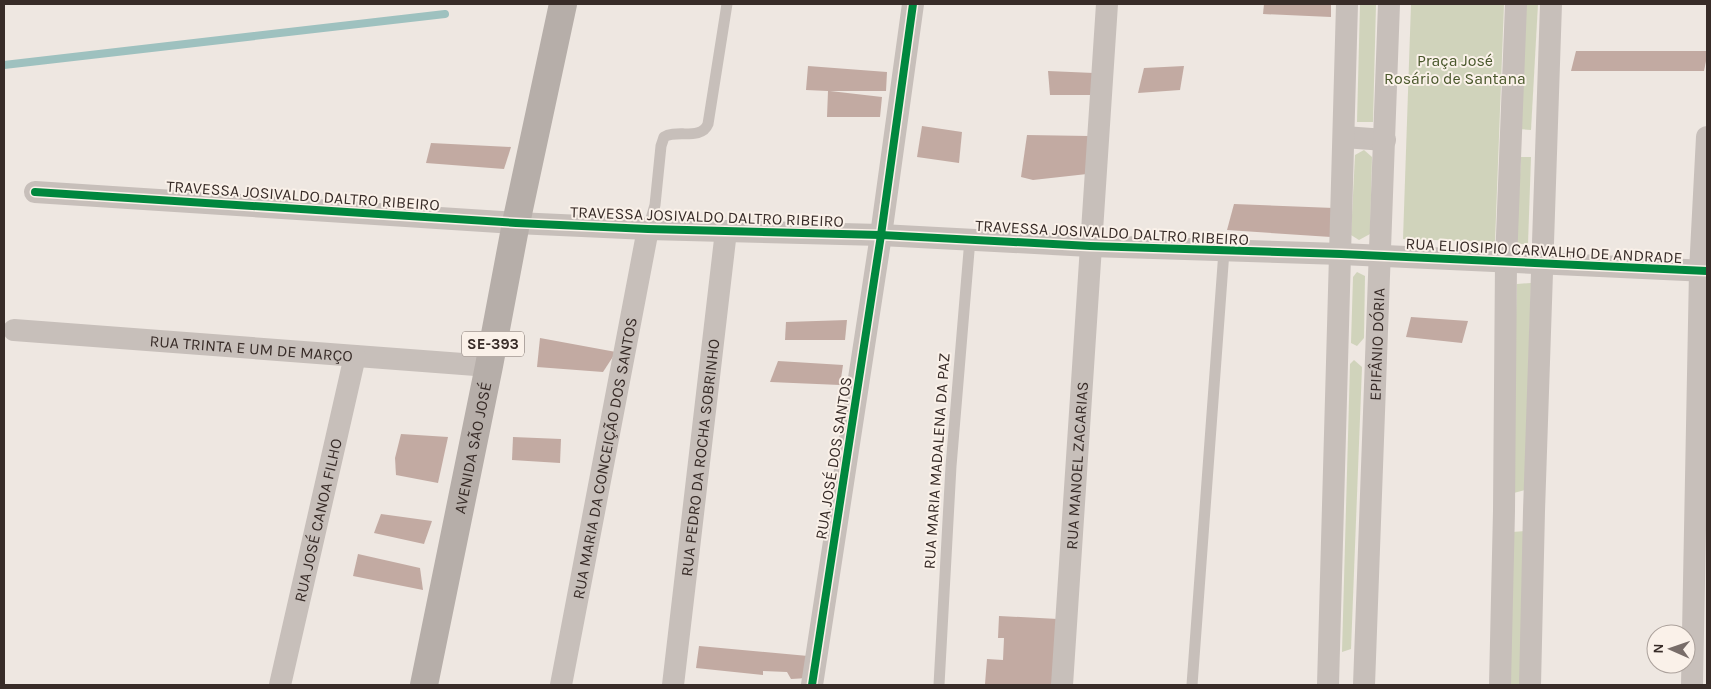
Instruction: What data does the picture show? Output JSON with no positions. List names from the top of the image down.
{
  "streets": {
    "main road": ["SE-393", "AVENIDA SÃO JOSÉ"],
    "street": [
      "TRAVESSA JOSIVALDO DALTRO RIBEIRO",
      "RUA ELIOSIPIO CARVALHO DE ANDRADE",
      "EPIFÂNIO DÓRIA",
      "RUA TRINTA E UM DE MARÇO",
      "RUA MARIA DA CONCEIÇÃO DOS SANTOS",
      "RUA PEDRO DA ROCHA SOBRINHO",
      "RUA JOSÉ DOS SANTOS",
      "RUA MANOEL ZACARIAS",
      "RUA JOSÉ CANOA FILHO"
    ],
    "lane": ["RUA MARIA MADALENA DA PAZ"]
  },
  "crossings": [
    ["TRAVESSA JOSIVALDO DALTRO RIBEIRO", "RUA ELIOSIPIO CARVALHO DE ANDRADE"],
    ["TRAVESSA JOSIVALDO DALTRO RIBEIRO", "EPIFÂNIO DÓRIA"],
    ["TRAVESSA JOSIVALDO DALTRO RIBEIRO", "AVENIDA SÃO JOSÉ"],
    ["TRAVESSA JOSIVALDO DALTRO RIBEIRO", "RUA MARIA DA CONCEIÇÃO DOS SANTOS"],
    ["TRAVESSA JOSIVALDO DALTRO RIBEIRO", "RUA PEDRO DA ROCHA SOBRINHO"],
    ["TRAVESSA JOSIVALDO DALTRO RIBEIRO", "RUA JOSÉ DOS SANTOS"],
    ["TRAVESSA JOSIVALDO DALTRO RIBEIRO", "RUA MARIA MADALENA DA PAZ"],
    ["TRAVESSA JOSIVALDO DALTRO RIBEIRO", "RUA MANOEL ZACARIAS"],
    ["RUA ELIOSIPIO CARVALHO DE ANDRADE", "EPIFÂNIO DÓRIA"],
    ["RUA TRINTA E UM DE MARÇO", "AVENIDA SÃO JOSÉ"],
    ["RUA TRINTA E UM DE MARÇO", "RUA JOSÉ CANOA FILHO"]
  ],
  "parks": ["Praça José Rosário de Santana"],
  "north": "left"
}
